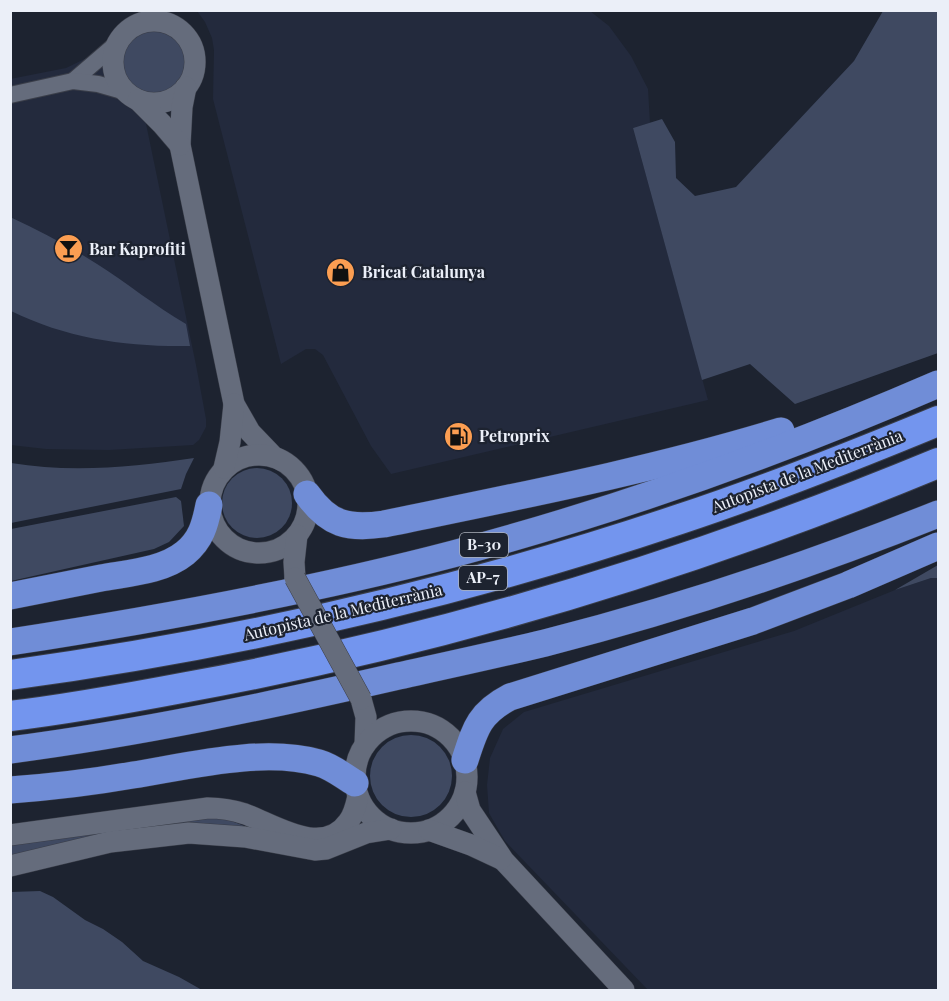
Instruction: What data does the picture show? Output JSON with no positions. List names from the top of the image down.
{
  "streets": {
    "highway": ["Autopista de la Mediterrània", "B-30", "AP-7"]
  },
  "places": {
    "bar": ["Bar Kaprofiti"],
    "shop": ["Bricat Catalunya"],
    "fuel station": ["Petroprix"]
  }
}
